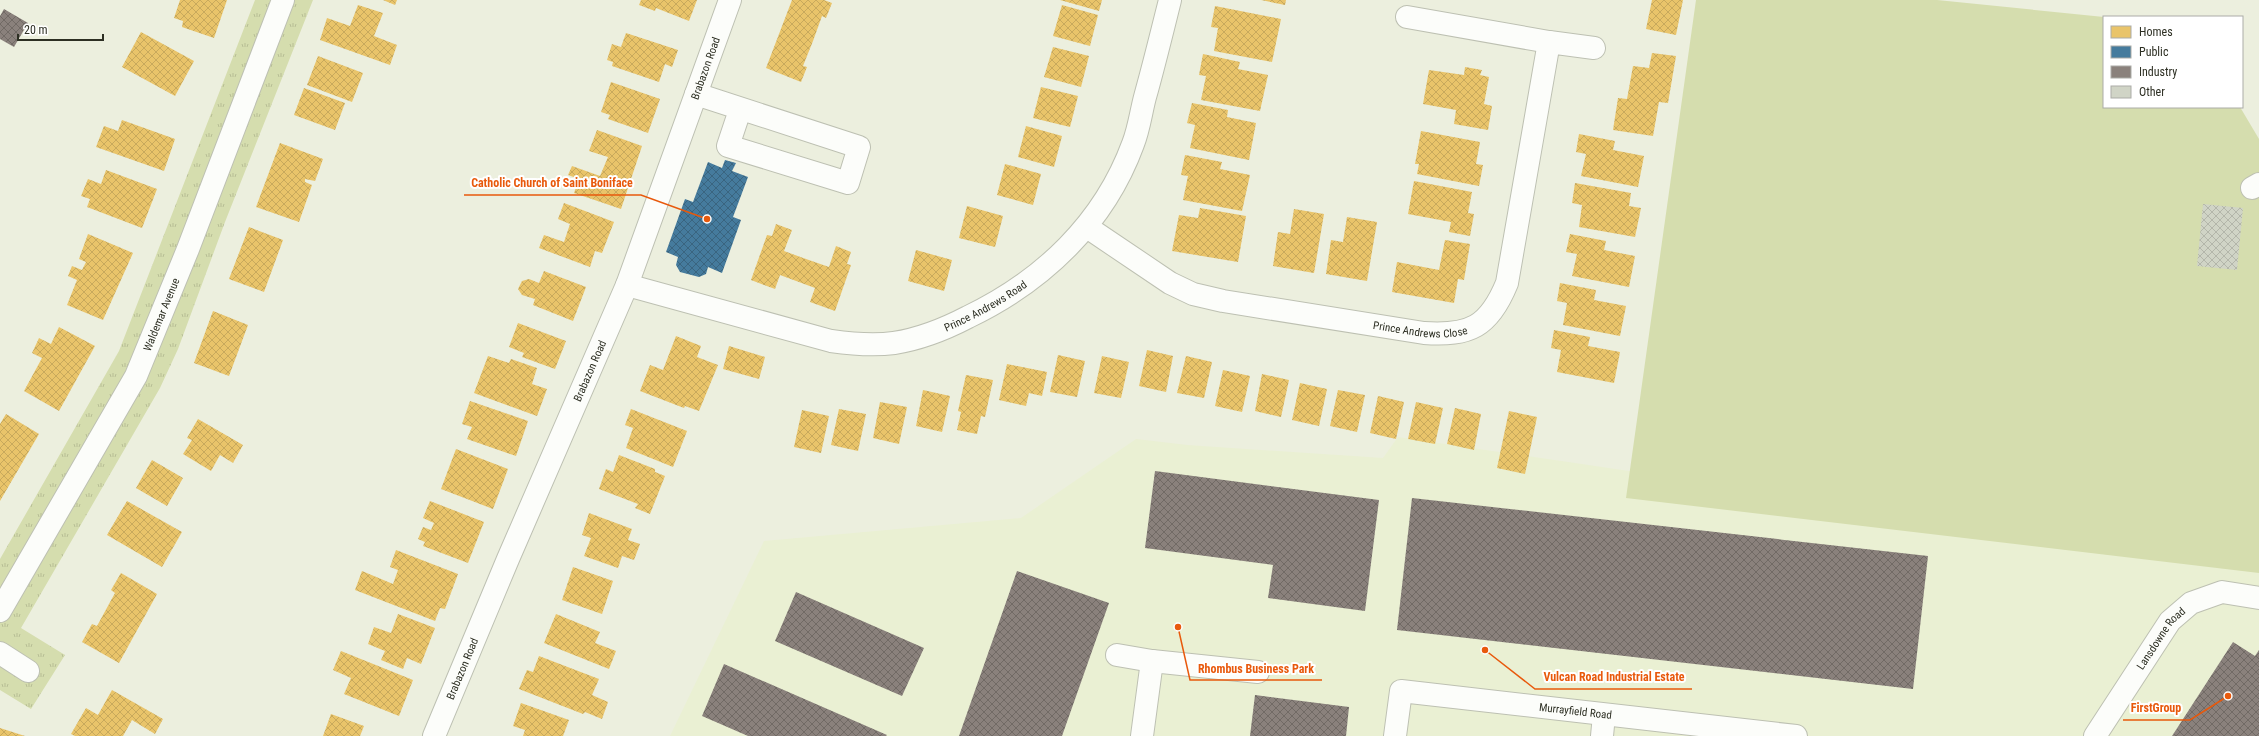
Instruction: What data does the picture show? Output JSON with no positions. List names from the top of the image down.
{
  "streets": {
    "street": [
      "Brabazon Road",
      "Prince Andrews Road",
      "Waldemar Avenue",
      "Prince Andrews Close",
      "Lansdowne Road",
      "Murrayfield Road"
    ]
  },
  "crossings": [
    ["Brabazon Road", "Prince Andrews Road"],
    ["Prince Andrews Road", "Prince Andrews Close"]
  ],
  "places": [
    "Catholic Church of Saint Boniface",
    "Rhombus Business Park",
    "Vulcan Road Industrial Estate",
    "FirstGroup"
  ],
  "legend": [
    "Homes",
    "Public",
    "Industry",
    "Other"
  ],
  "scale_bar": "20 m"
}
